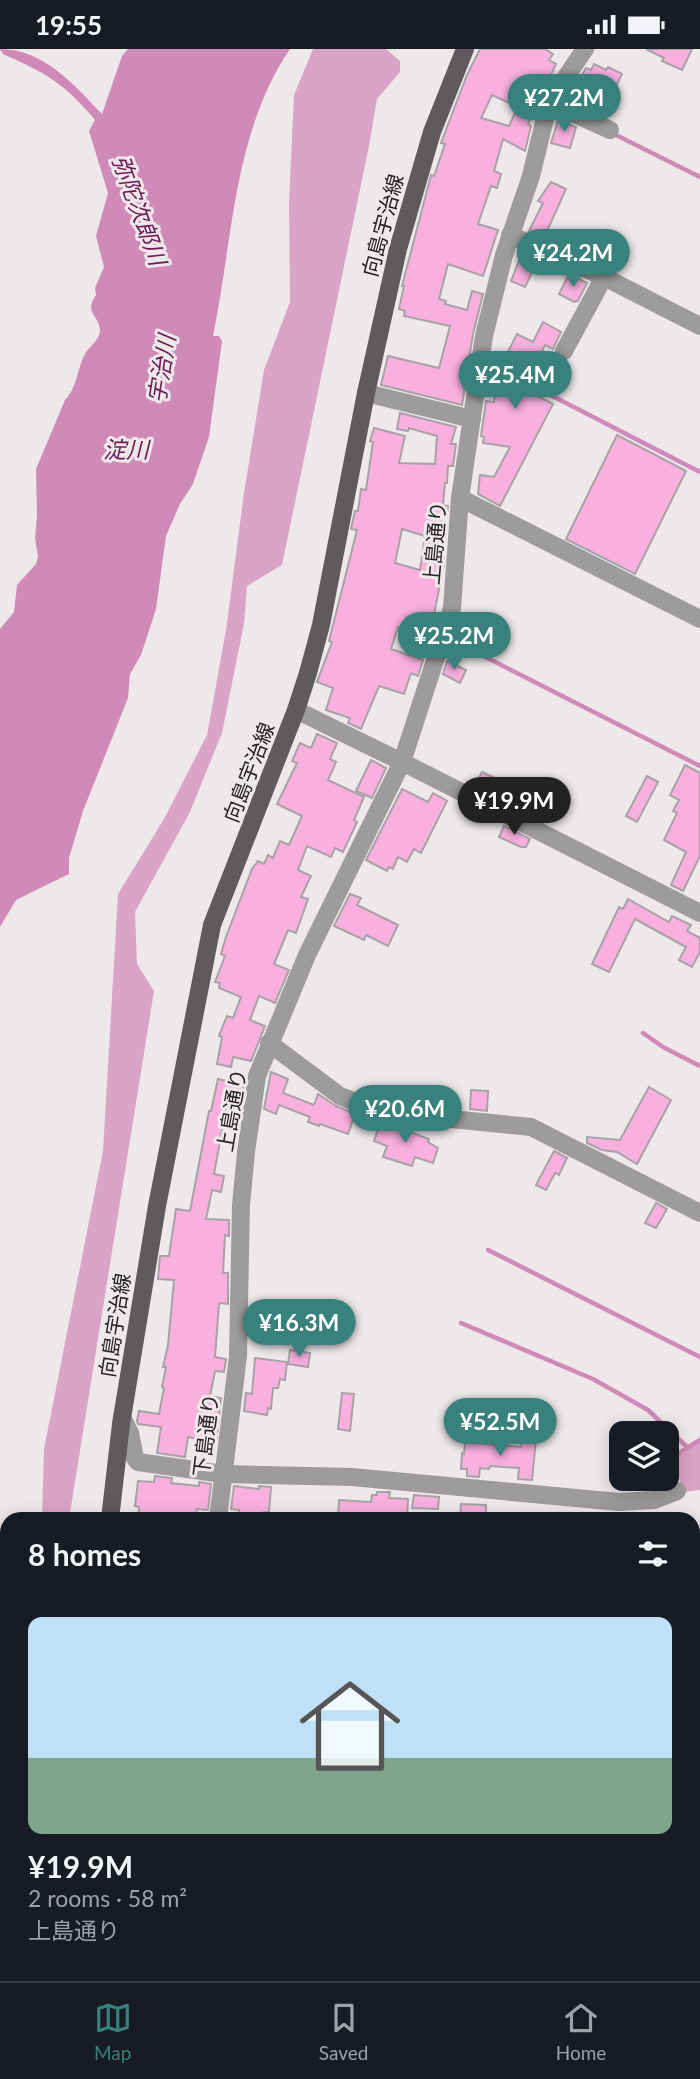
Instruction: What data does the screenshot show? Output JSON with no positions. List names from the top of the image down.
{
  "streets": {
    "main road": ["向島宇治線"],
    "street": ["上島通り", "下島通り"]
  },
  "crossings": [
    ["上島通り", "下島通り"]
  ],
  "water": ["弥陀次郎川", "宇治川", "淀川"],
  "page": {
    "status": "19:55",
    "price": [
      "¥27.2M",
      "¥24.2M",
      "¥25.4M",
      "¥25.2M",
      "¥19.9M",
      "¥20.6M",
      "¥16.3M",
      "¥52.5M"
    ],
    "heading": "8 homes",
    "list": [
      {
        "name": "¥19.9M",
        "note": "2 rooms · 58 m² · 上島通り"
      }
    ],
    "tabs": ["Map", "Saved", "Home"]
  }
}
